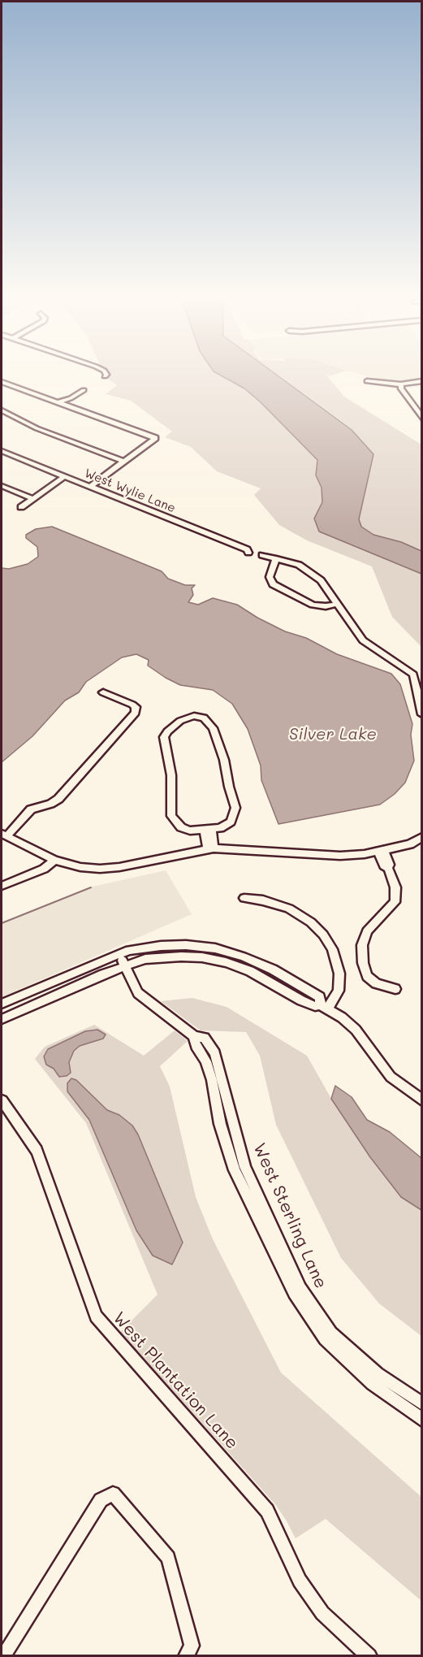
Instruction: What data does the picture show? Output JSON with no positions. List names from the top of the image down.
{
  "streets": {
    "street": ["West Wylie Lane", "West Sterling Lane", "West Plantation Lane"]
  },
  "water": ["Silver Lake"]
}
